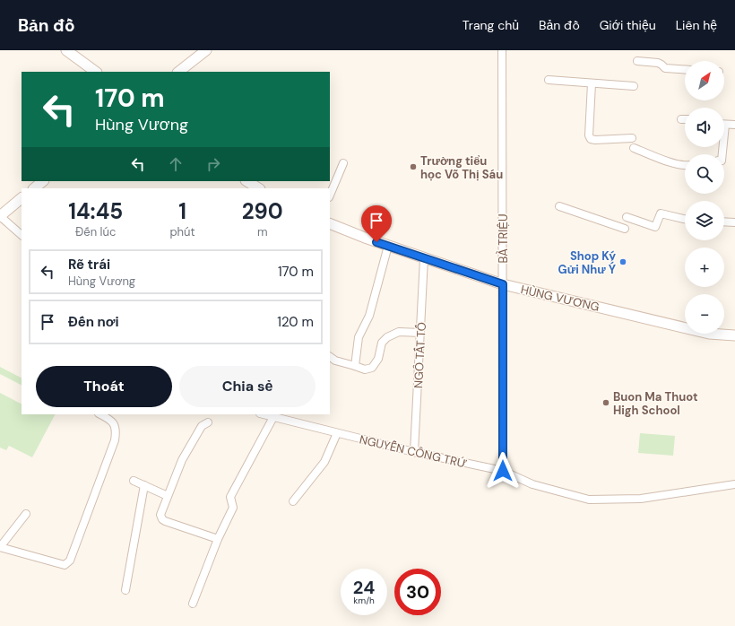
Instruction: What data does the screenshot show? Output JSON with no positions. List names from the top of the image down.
{
  "streets": {
    "street": [
      "BÀ TRIỆU",
      "HÙNG VƯƠNG",
      "NGÔ TẤT TỐ",
      "NGUYỄN CÔNG TRỨ"
    ]
  },
  "crossings": [
    ["BÀ TRIỆU", "HÙNG VƯƠNG"],
    ["BÀ TRIỆU", "NGUYỄN CÔNG TRỨ"],
    ["HÙNG VƯƠNG", "NGÔ TẤT TỐ"],
    ["NGÔ TẤT TỐ", "NGUYỄN CÔNG TRỨ"]
  ],
  "places": ["Trường tiểu học Võ Thị Sáu", "Shop Ký Gửi Như Ý", "Buon Ma Thuot High School"],
  "north": "top right",
  "page": {
    "header": "Bản đồ",
    "nav": [
      "Trang chủ",
      "Bản đồ",
      "Giới thiệu",
      "Liên hệ"
    ],
    "map_buttons": ["+", "−"],
    "turn": ["170 m", "Hùng Vương"],
    "eta": [
      "14:45",
      "Đến lúc",
      "1",
      "phút",
      "290",
      "m"
    ],
    "list": [
      {
        "name": "Rẽ trái",
        "note": "Hùng Vương",
        "value": "170 m"
      },
      {
        "name": "Đến nơi",
        "value": "120 m"
      }
    ],
    "buttons": ["Thoát", "Chia sẻ"],
    "speed": "24 km/h",
    "limit": "30"
  }
}
